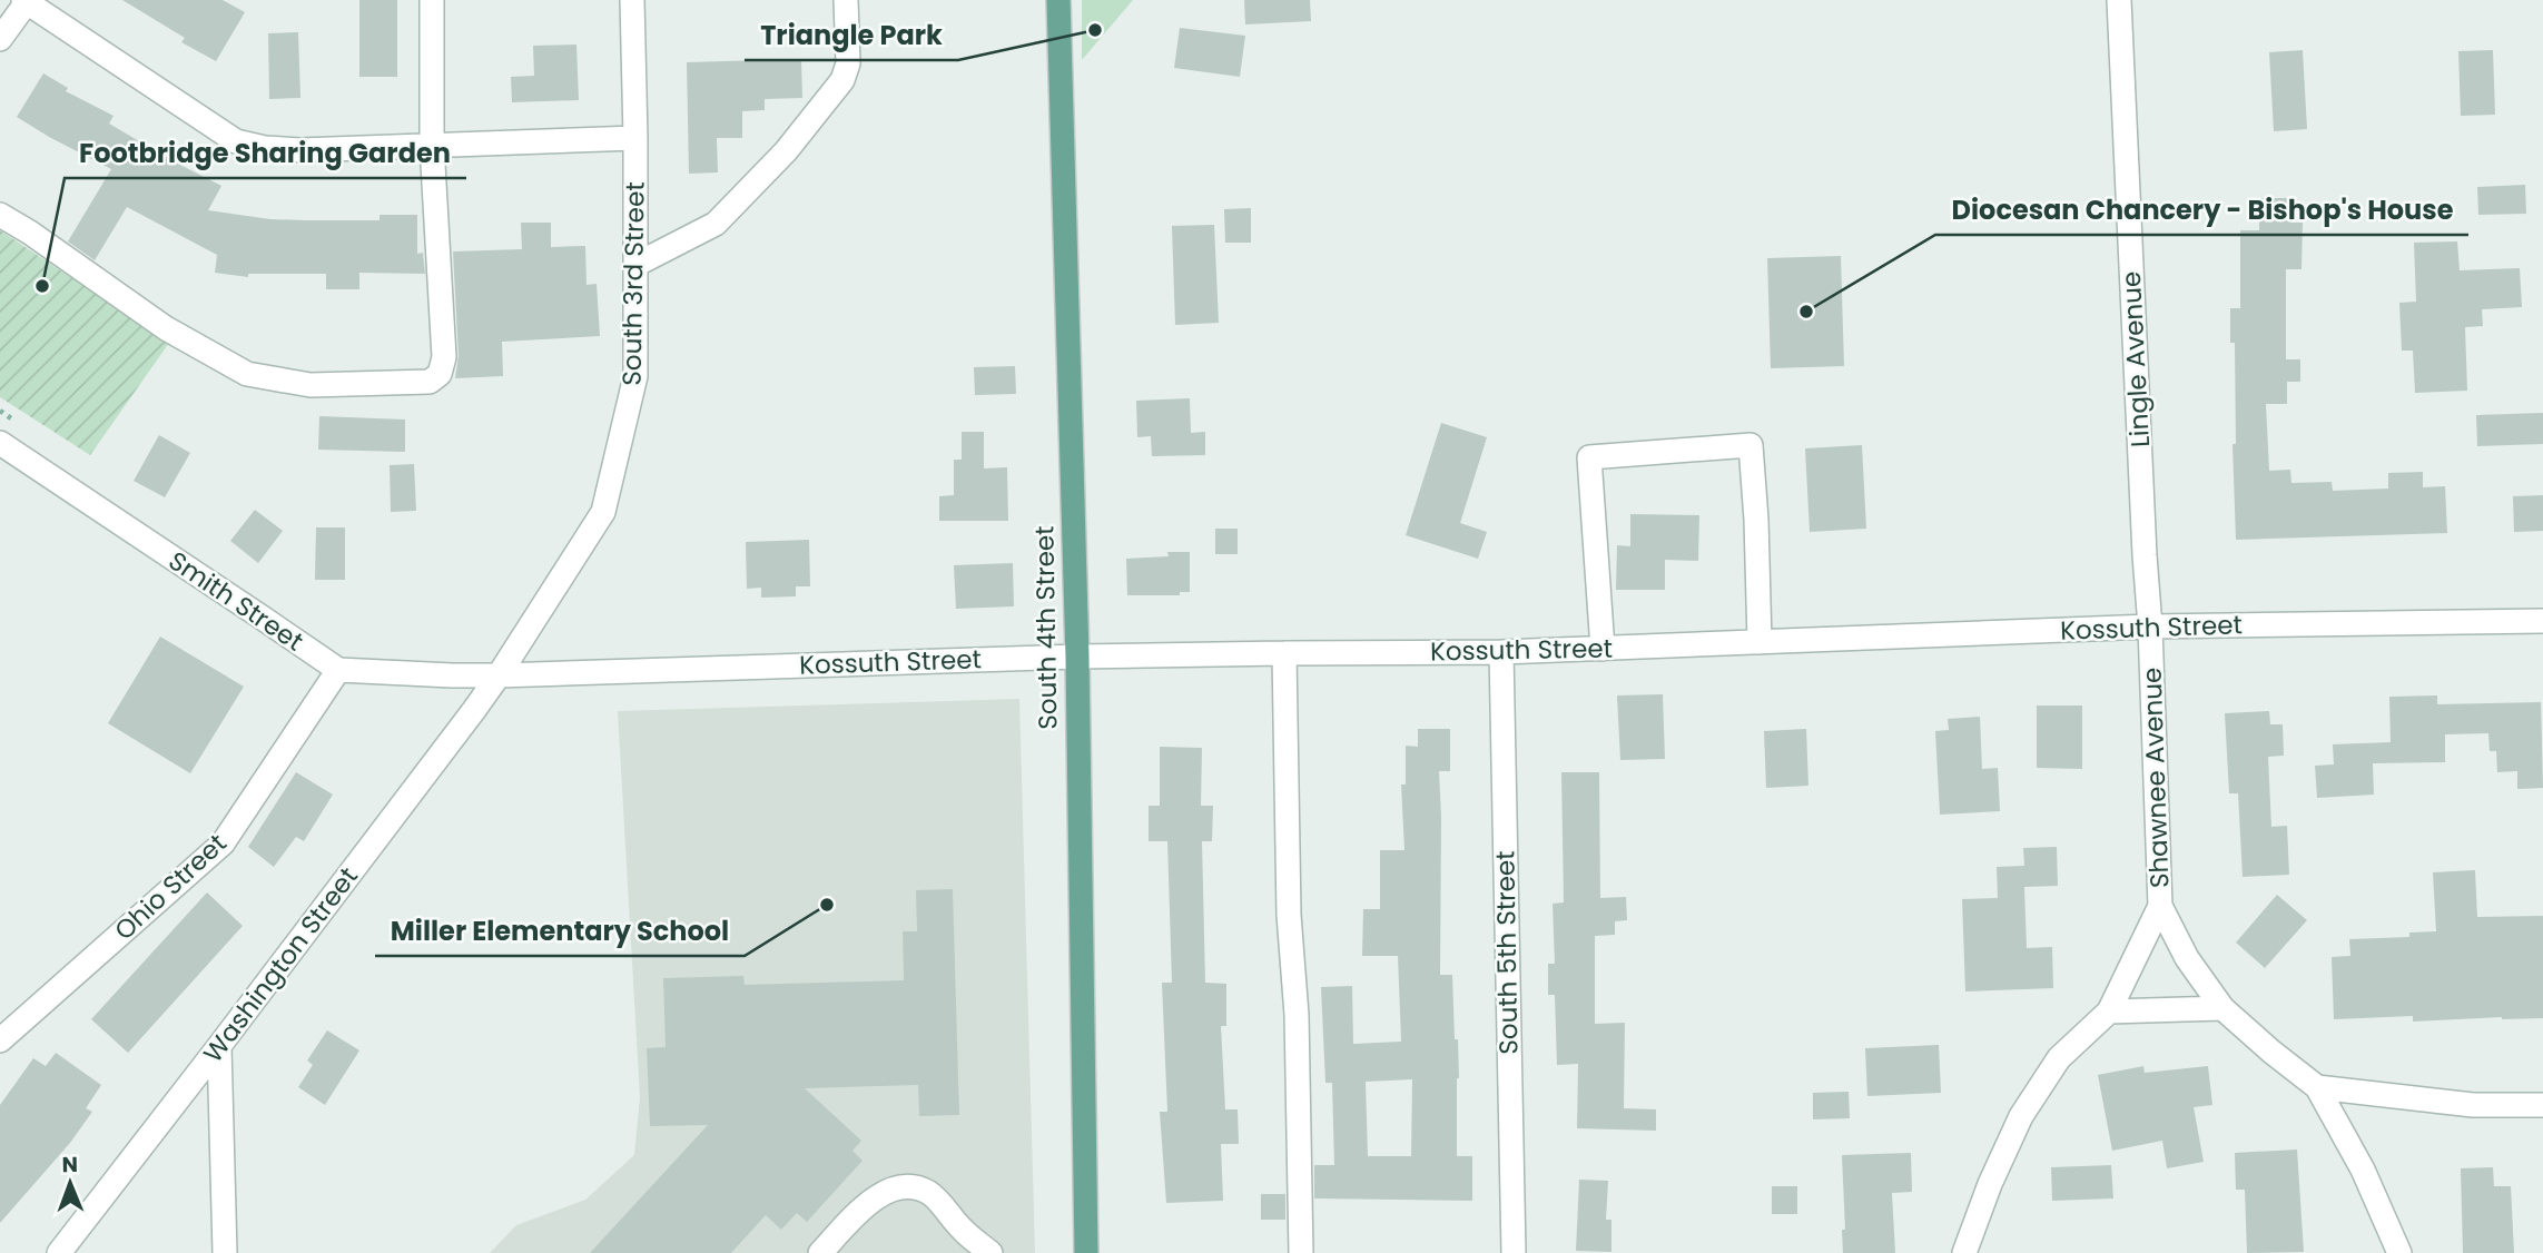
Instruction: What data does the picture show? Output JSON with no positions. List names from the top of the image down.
{
  "streets": {
    "main road": ["South 4th Street"],
    "street": [
      "South 3rd Street",
      "Lingle Avenue",
      "Smith Street",
      "Kossuth Street",
      "Shawnee Avenue",
      "Ohio Street",
      "South 5th Street",
      "Washington Street"
    ]
  },
  "crossings": [
    ["South 3rd Street", "Kossuth Street"],
    ["South 3rd Street", "Washington Street"],
    ["Lingle Avenue", "Kossuth Street"],
    ["Lingle Avenue", "Shawnee Avenue"],
    ["Smith Street", "Ohio Street"],
    ["South 4th Street", "Kossuth Street"],
    ["Kossuth Street", "Shawnee Avenue"],
    ["Kossuth Street", "South 5th Street"],
    ["Kossuth Street", "Washington Street"]
  ],
  "places": [
    "Triangle Park",
    "Footbridge Sharing Garden",
    "Diocesan Chancery - Bishop's House",
    "Miller Elementary School"
  ],
  "north": "top"
}
